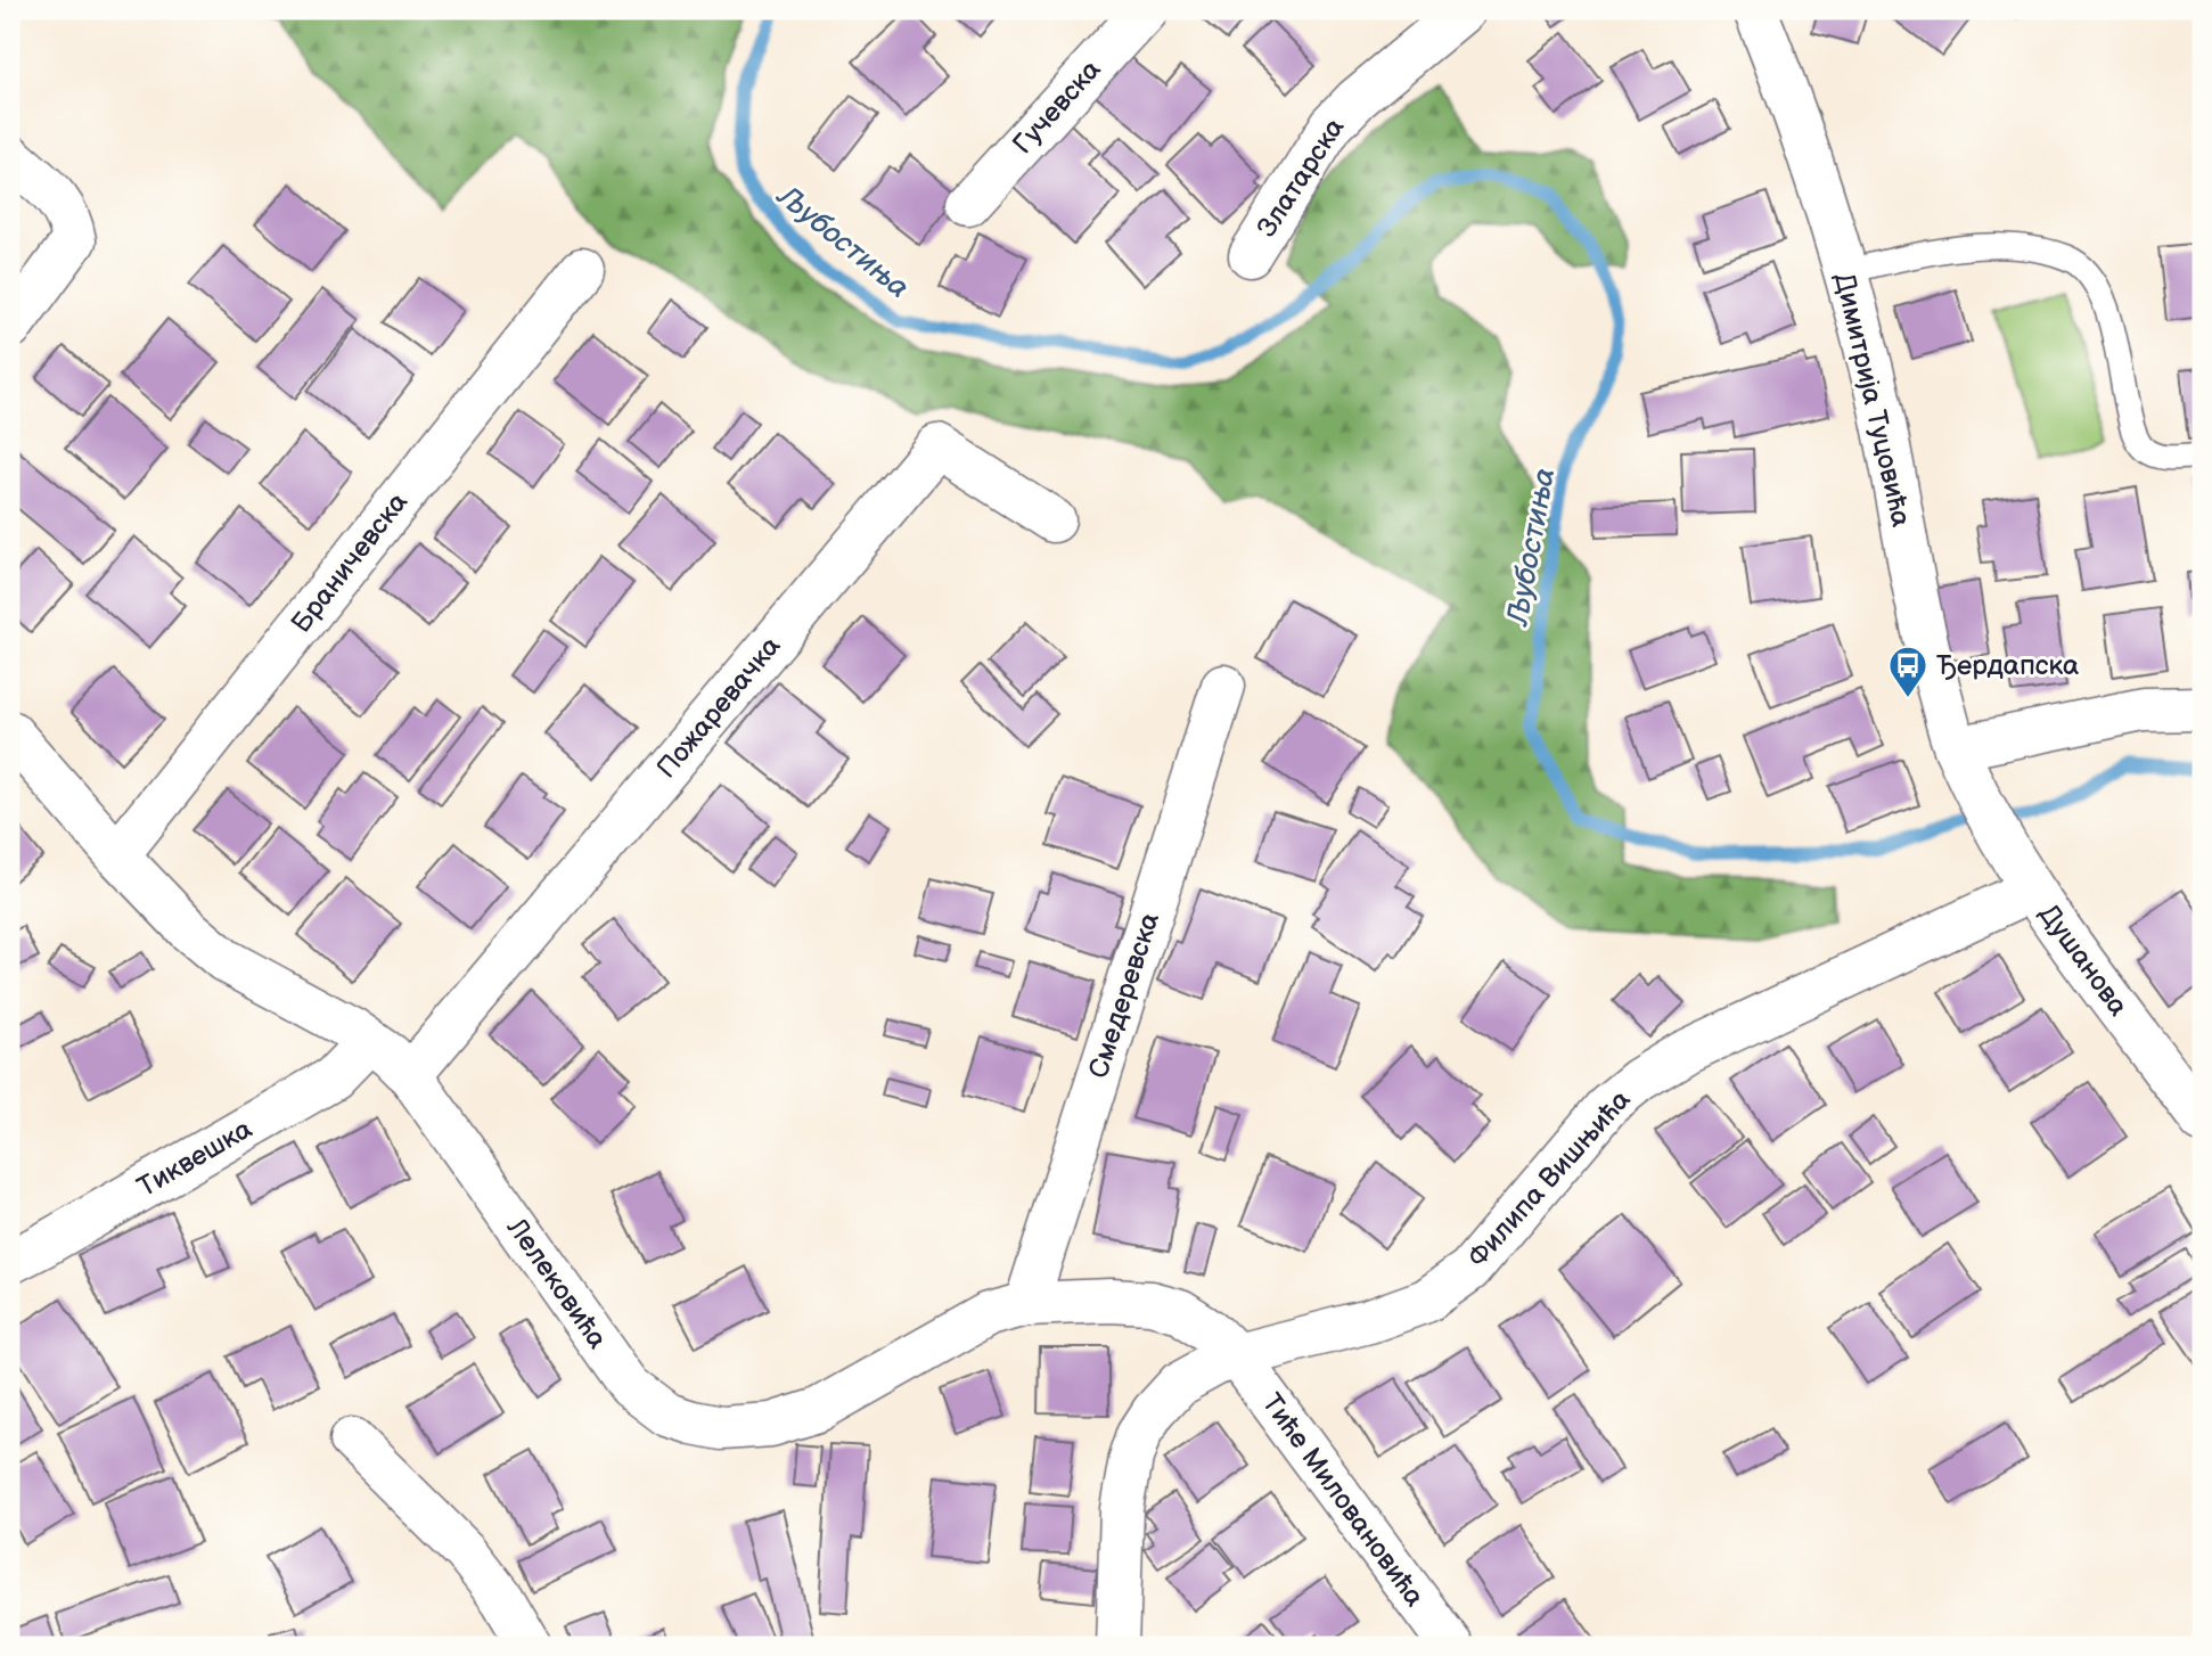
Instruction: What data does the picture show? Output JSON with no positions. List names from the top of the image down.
{
  "streets": {
    "street": [
      "Гучевска",
      "Златарска",
      "Димитрија Туцовића",
      "Браничевска",
      "Пожаревачка",
      "Душанова",
      "Смедеревска",
      "Тиквешка",
      "Филипа Вишњића",
      "Лелековића",
      "Тиће Миловановића"
    ]
  },
  "crossings": [
    ["Димитрија Туцовића", "Душанова"],
    ["Браничевска", "Лелековића"],
    ["Пожаревачка", "Лелековића"],
    ["Душанова", "Филипа Вишњића"],
    ["Смедеревска", "Лелековића"],
    ["Тиквешка", "Лелековића"],
    ["Филипа Вишњића", "Лелековића"],
    ["Филипа Вишњића", "Тиће Миловановића"],
    ["Лелековића", "Тиће Миловановића"]
  ],
  "water": ["Љубостиња"],
  "places": {
    "bus stop": ["Ђердапска"]
  }
}
